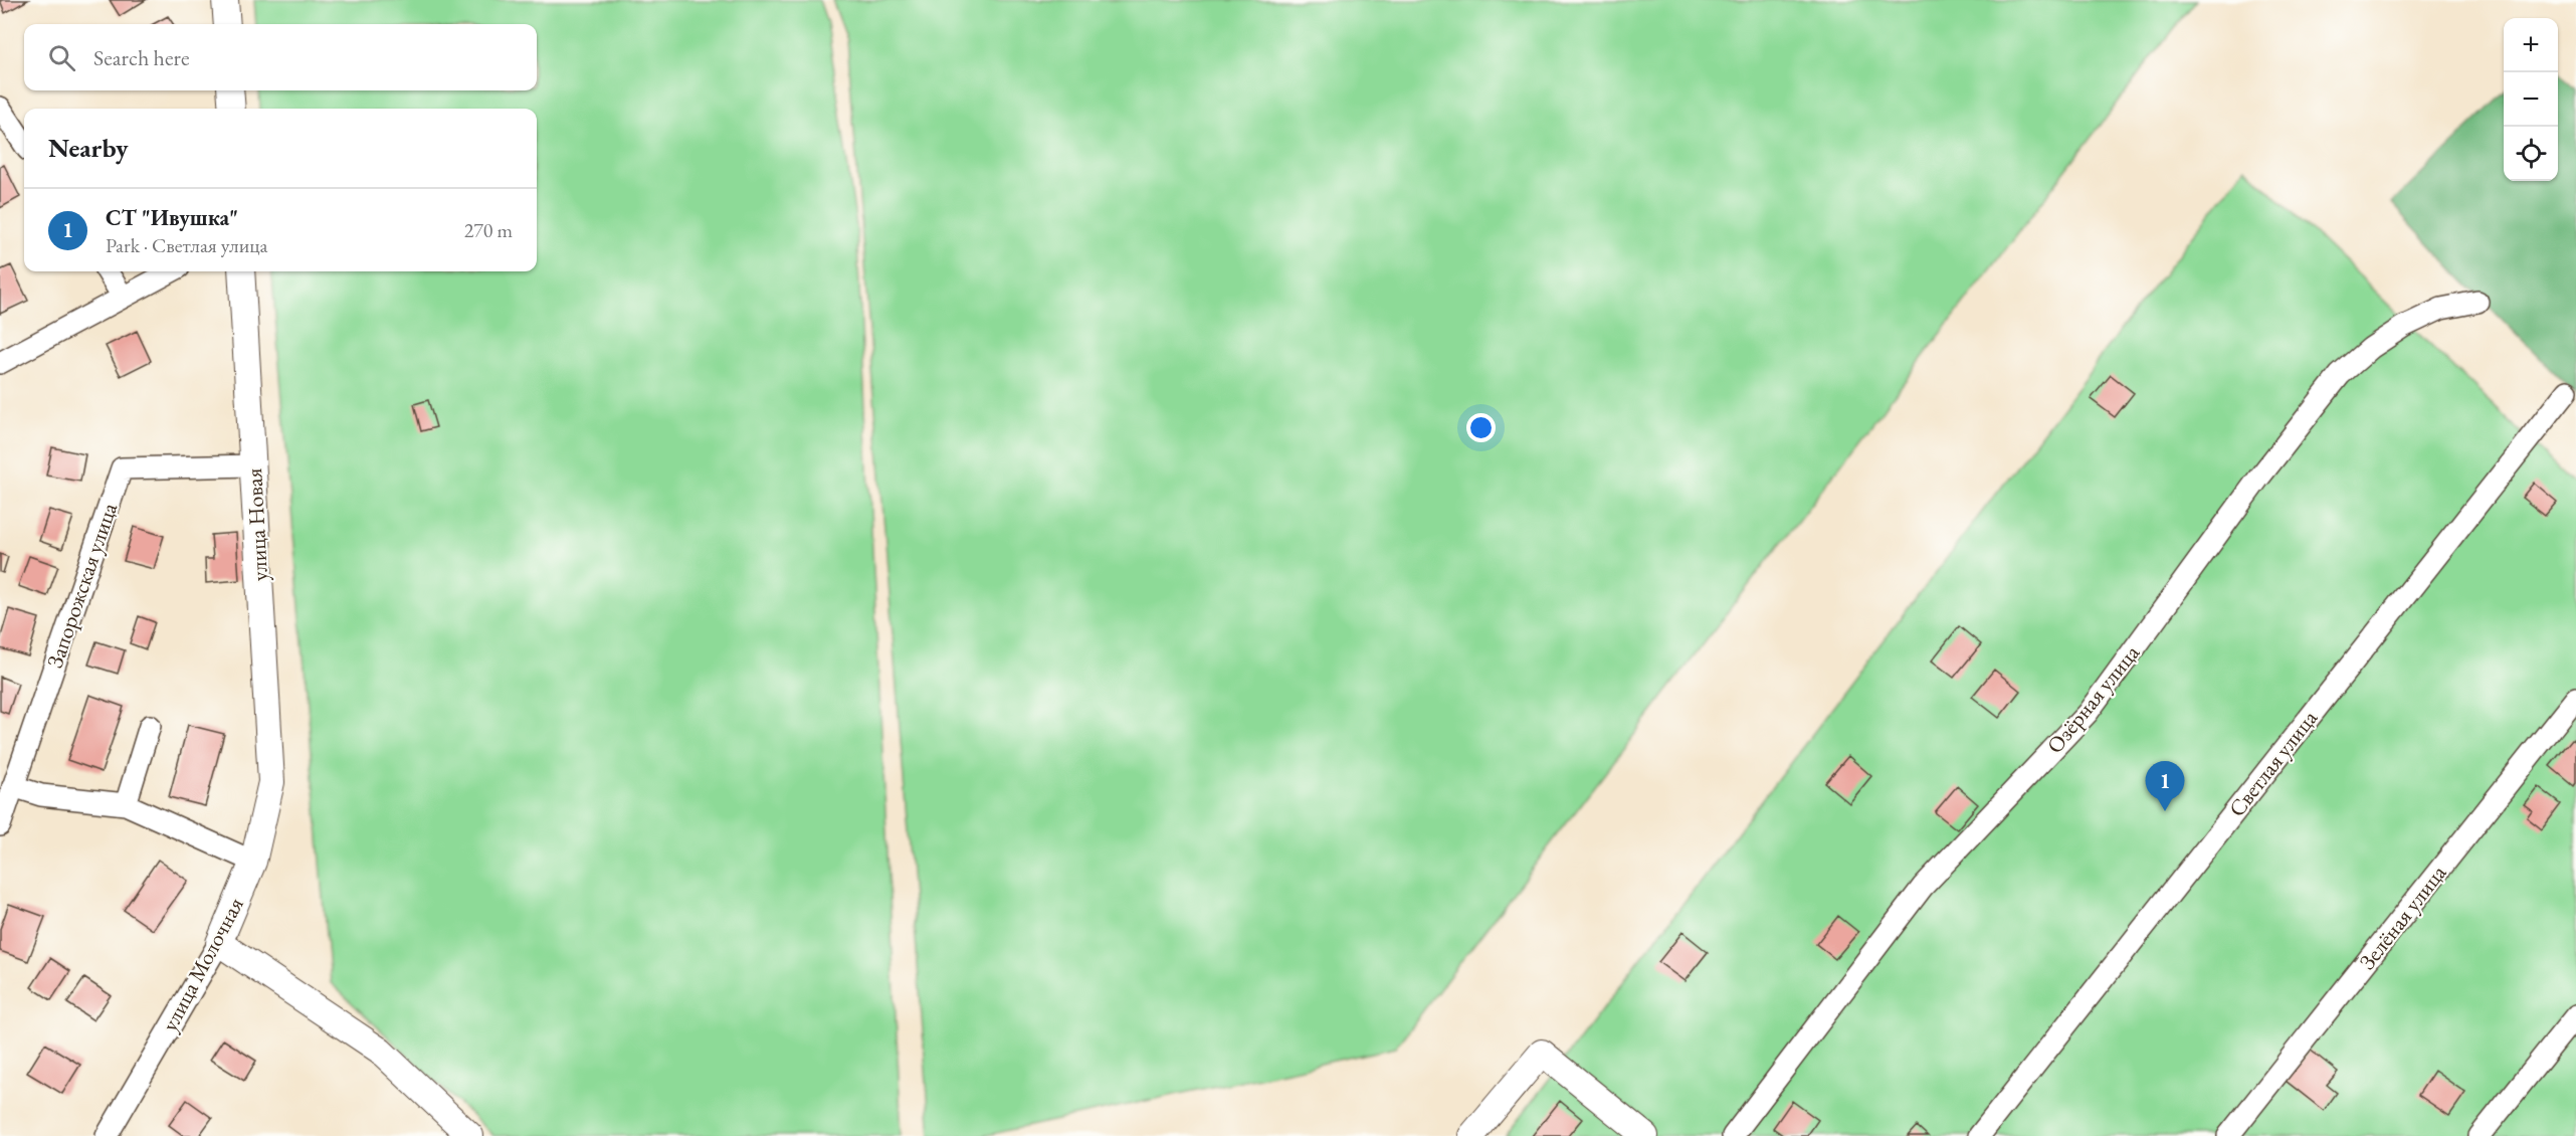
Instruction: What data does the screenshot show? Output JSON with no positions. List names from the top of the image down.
{
  "streets": {
    "street": [
      "улица Новая",
      "Запорожская улица",
      "Озёрная улица",
      "Светлая улица",
      "Зелёная улица",
      "улица Молочная"
    ]
  },
  "crossings": [
    ["улица Новая", "Запорожская улица"],
    ["улица Новая", "улица Молочная"]
  ],
  "page": {
    "map_buttons": ["+", "−"],
    "search": "Search here",
    "heading": "Nearby",
    "list": [
      {
        "mark": "1",
        "name": "СТ \"Ивушка\"",
        "note": "Park · Светлая улица",
        "value": "270 m"
      }
    ],
    "pins": "1"
  }
}
